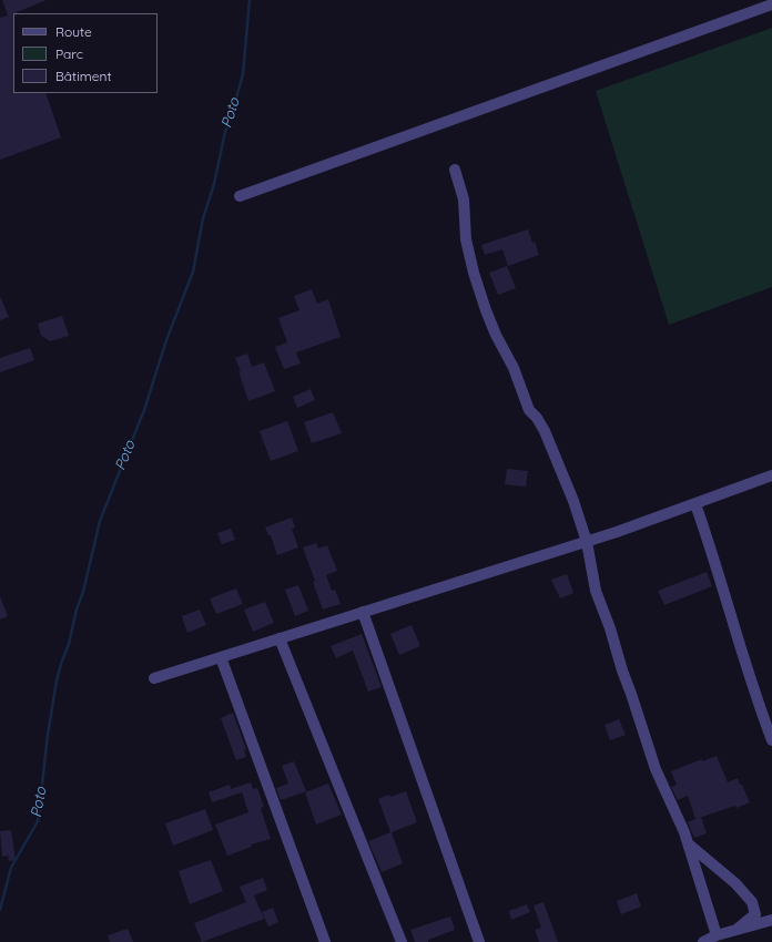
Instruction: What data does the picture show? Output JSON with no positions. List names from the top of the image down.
{
  "water": ["Poto"],
  "legend": ["Route", "Parc", "Bâtiment"]
}
